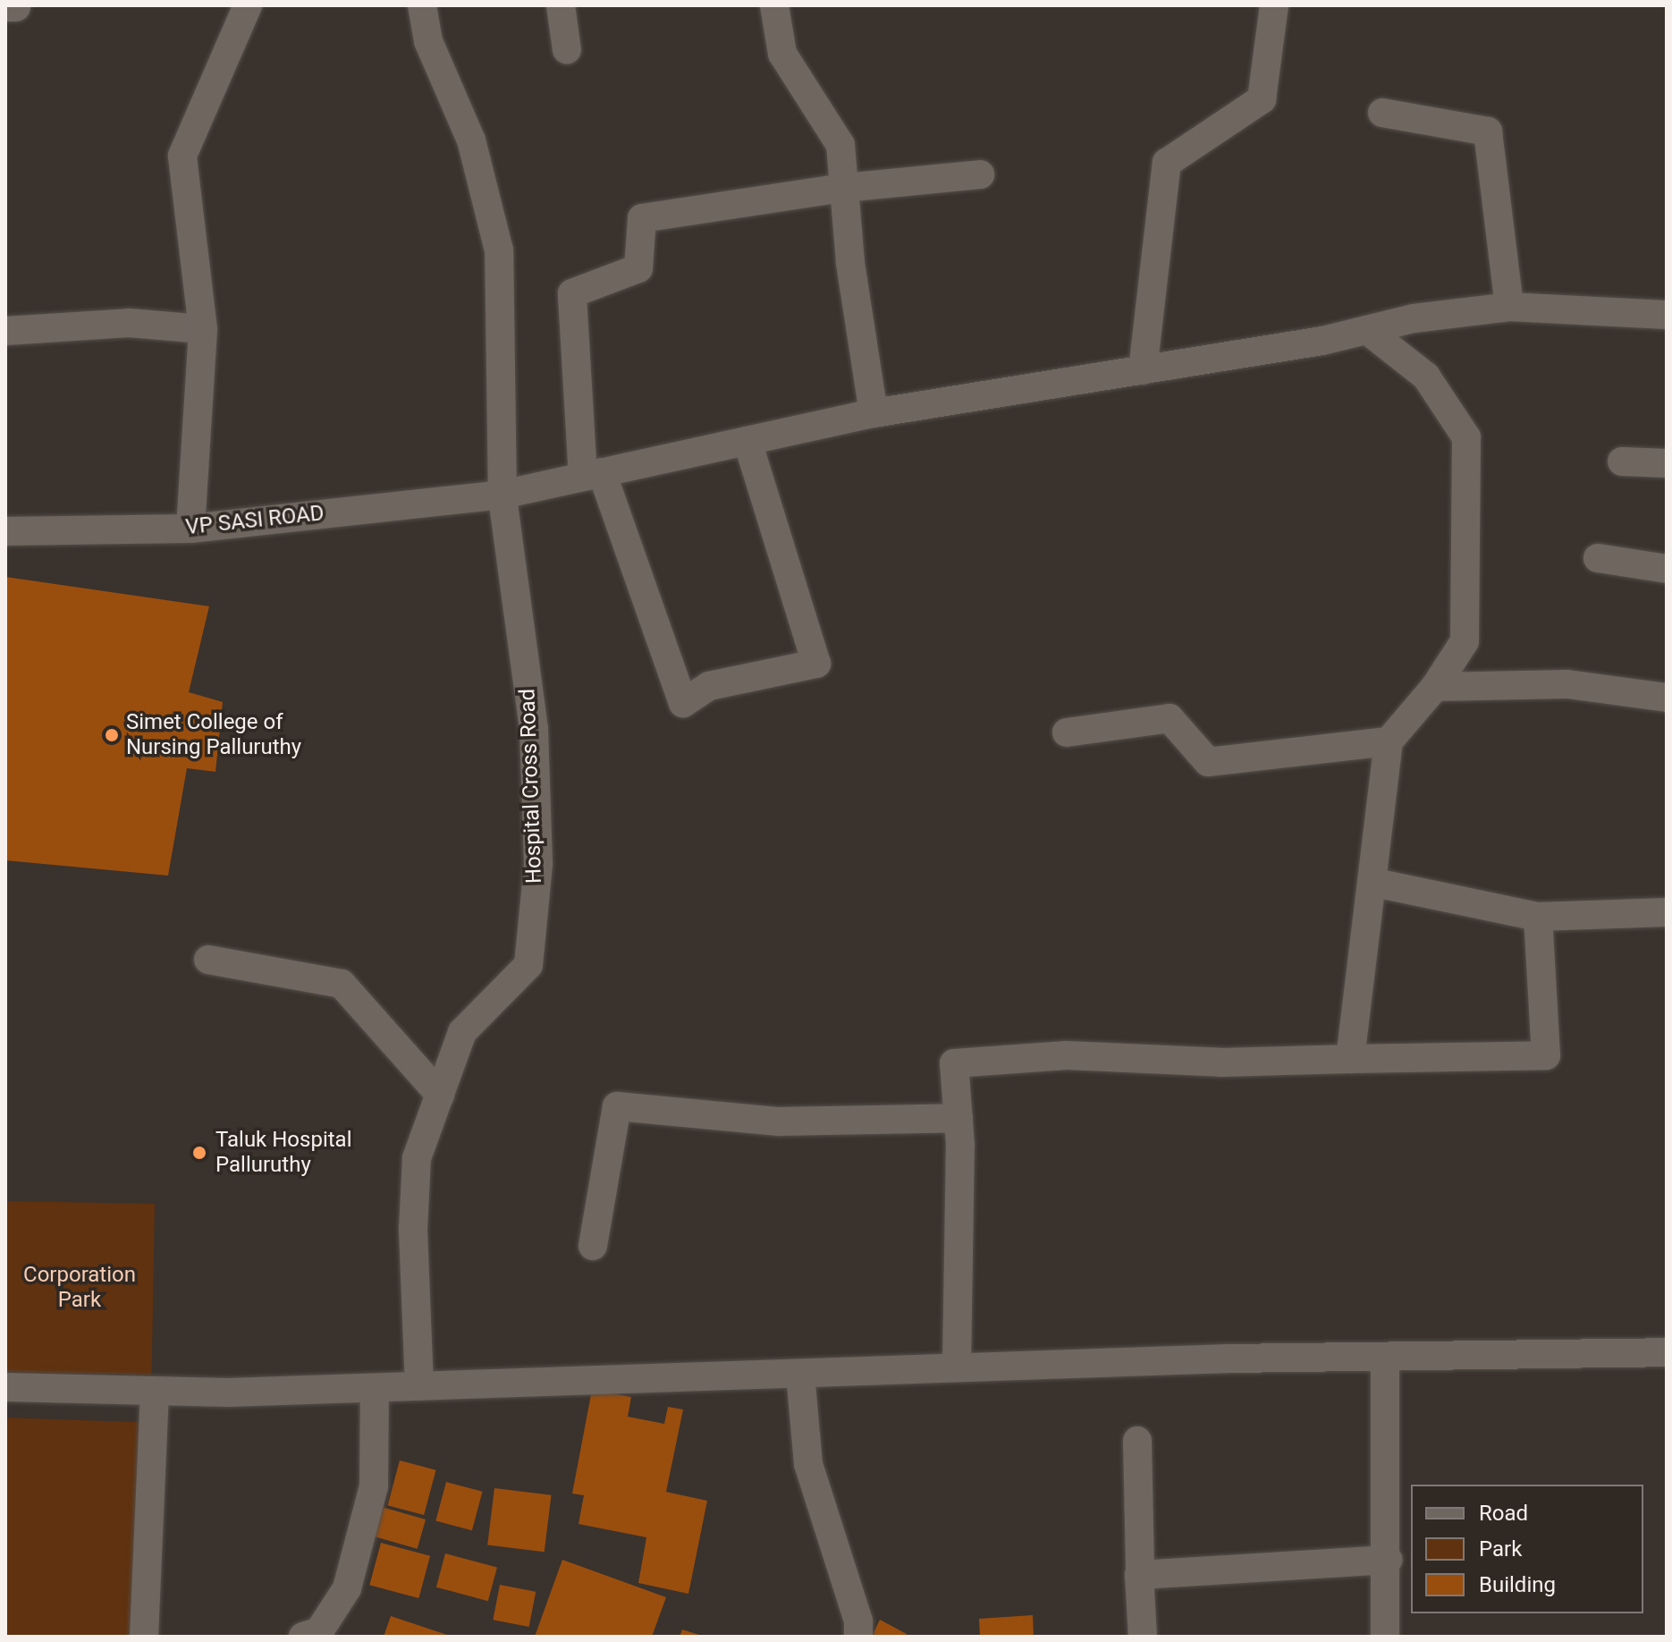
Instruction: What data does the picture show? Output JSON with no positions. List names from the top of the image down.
{
  "streets": {
    "street": ["VP SASI ROAD", "Hospital Cross Road"]
  },
  "crossings": [
    ["VP SASI ROAD", "Hospital Cross Road"]
  ],
  "parks": ["Corporation Park"],
  "places": ["Simet College of Nursing Palluruthy", "Taluk Hospital Palluruthy"],
  "legend": ["Road", "Park", "Building"]
}
